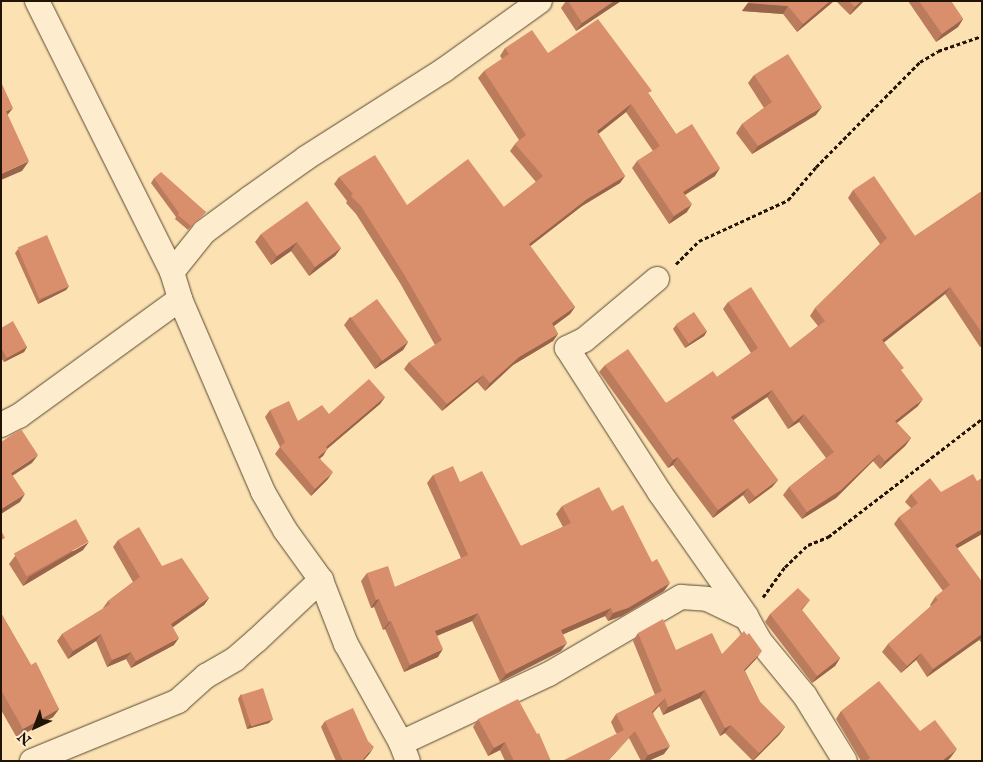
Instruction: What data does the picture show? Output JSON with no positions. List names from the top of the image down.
{
  "north": "bottom left"
}
